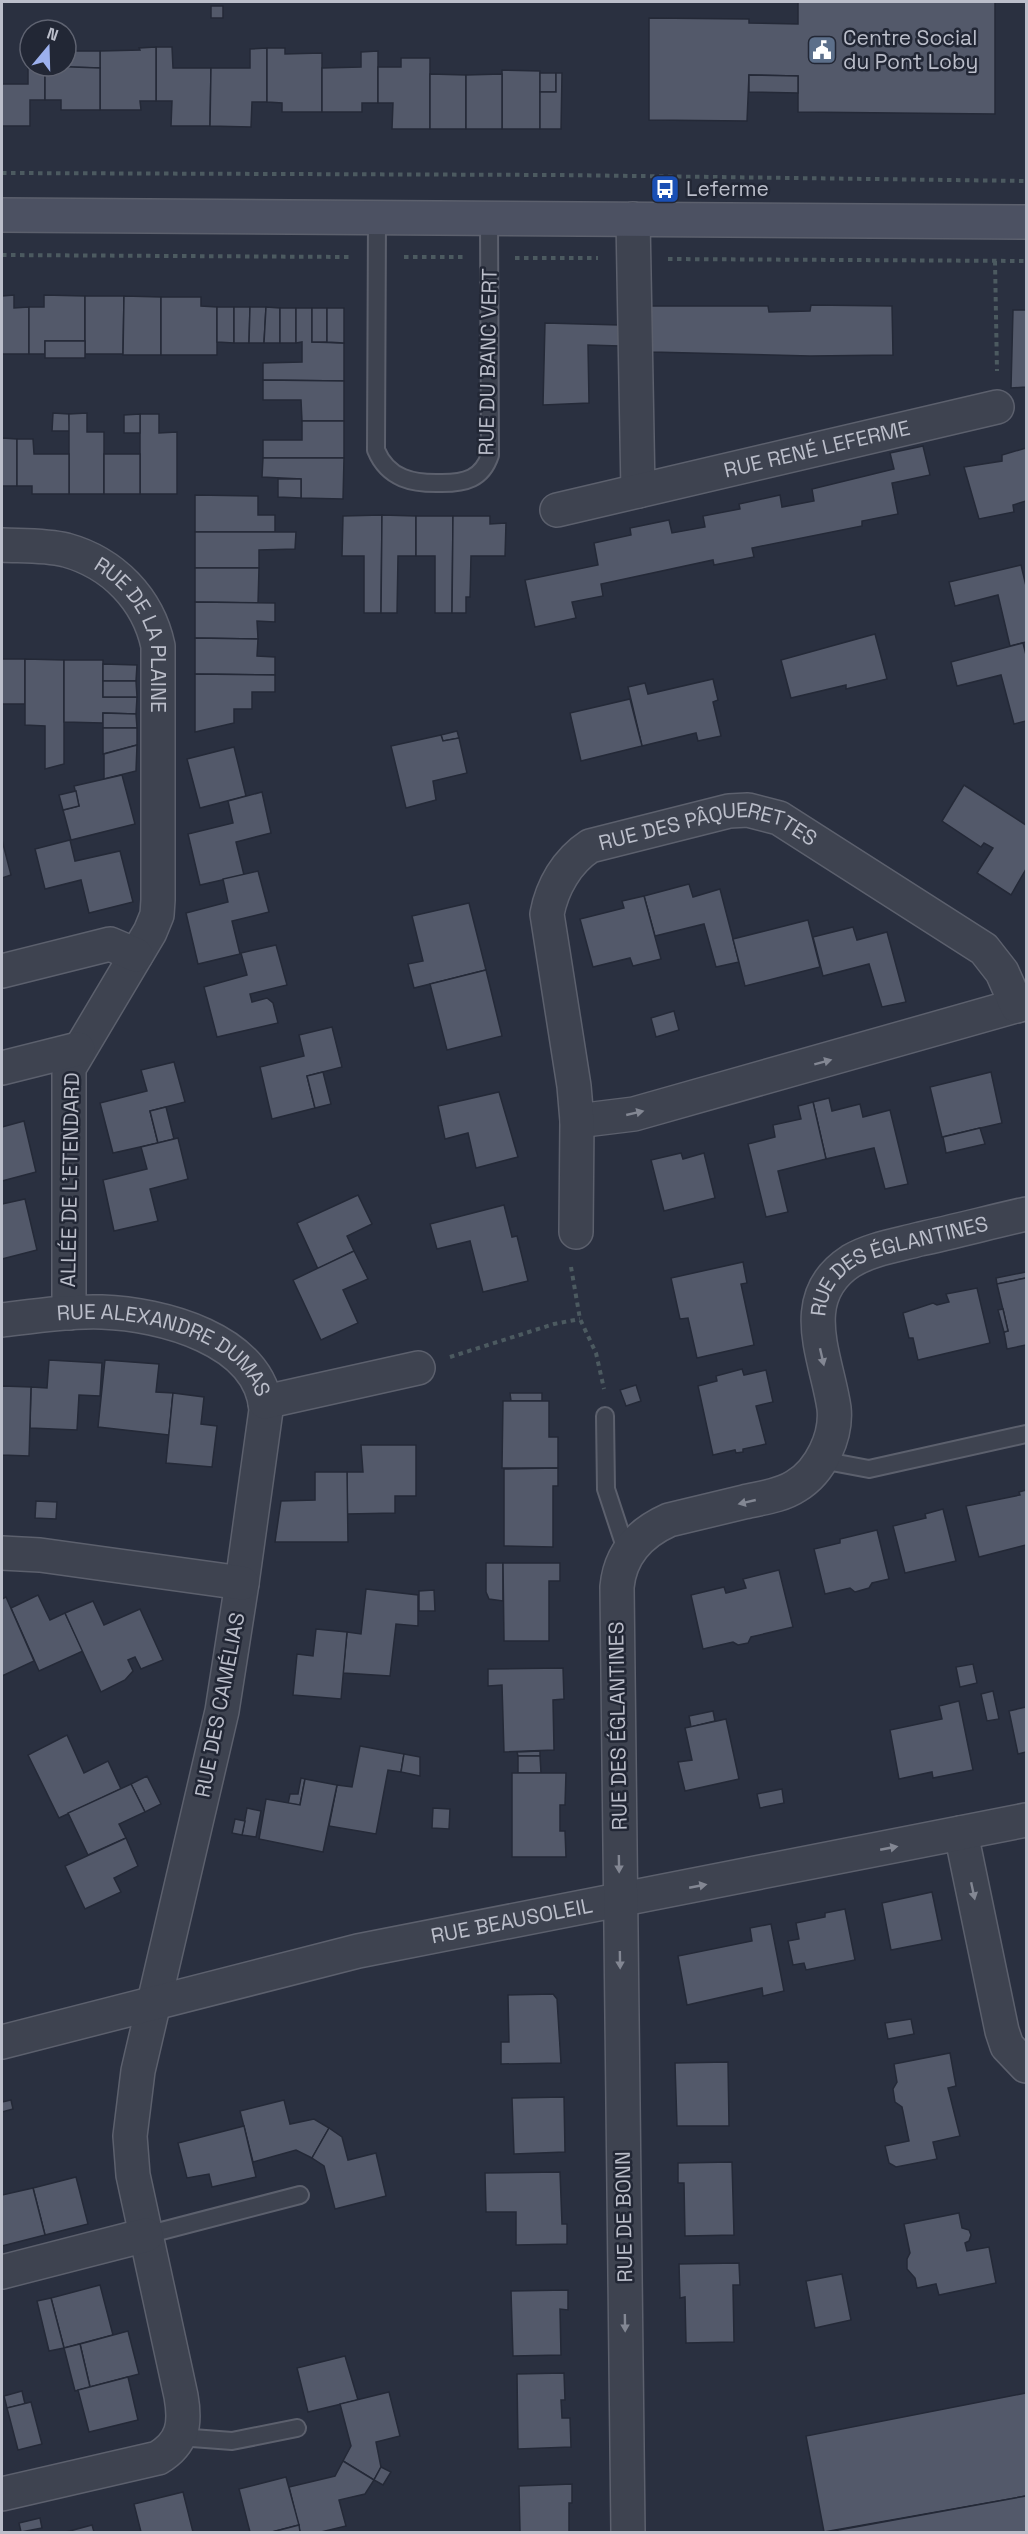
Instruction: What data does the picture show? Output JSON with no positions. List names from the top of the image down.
{
  "streets": {
    "street": [
      "RUE RENÉ LEFERME",
      "RUE DE LA PLAINE",
      "RUE DES PÂQUERETTES",
      "ALLÉE DE L'ETENDARD",
      "RUE DES ÉGLANTINES",
      "RUE ALEXANDRE DUMAS",
      "RUE DES CAMÉLIAS",
      "RUE BEAUSOLEIL",
      "RUE DE BONN"
    ],
    "lane": ["RUE DU BANC VERT"]
  },
  "crossings": [
    ["RUE DE LA PLAINE", "ALLÉE DE L'ETENDARD"],
    ["ALLÉE DE L'ETENDARD", "RUE ALEXANDRE DUMAS"],
    ["RUE DES ÉGLANTINES", "RUE BEAUSOLEIL"],
    ["RUE DES ÉGLANTINES", "RUE DE BONN"],
    ["RUE ALEXANDRE DUMAS", "RUE DES CAMÉLIAS"],
    ["RUE DES CAMÉLIAS", "RUE BEAUSOLEIL"],
    ["RUE BEAUSOLEIL", "RUE DE BONN"]
  ],
  "one_way": ["RUE DES ÉGLANTINES", "RUE DE BONN"],
  "places": {
    "public building": ["Centre Social du Pont Loby"],
    "bus stop": ["Leferme"]
  },
  "north": "top"
}
